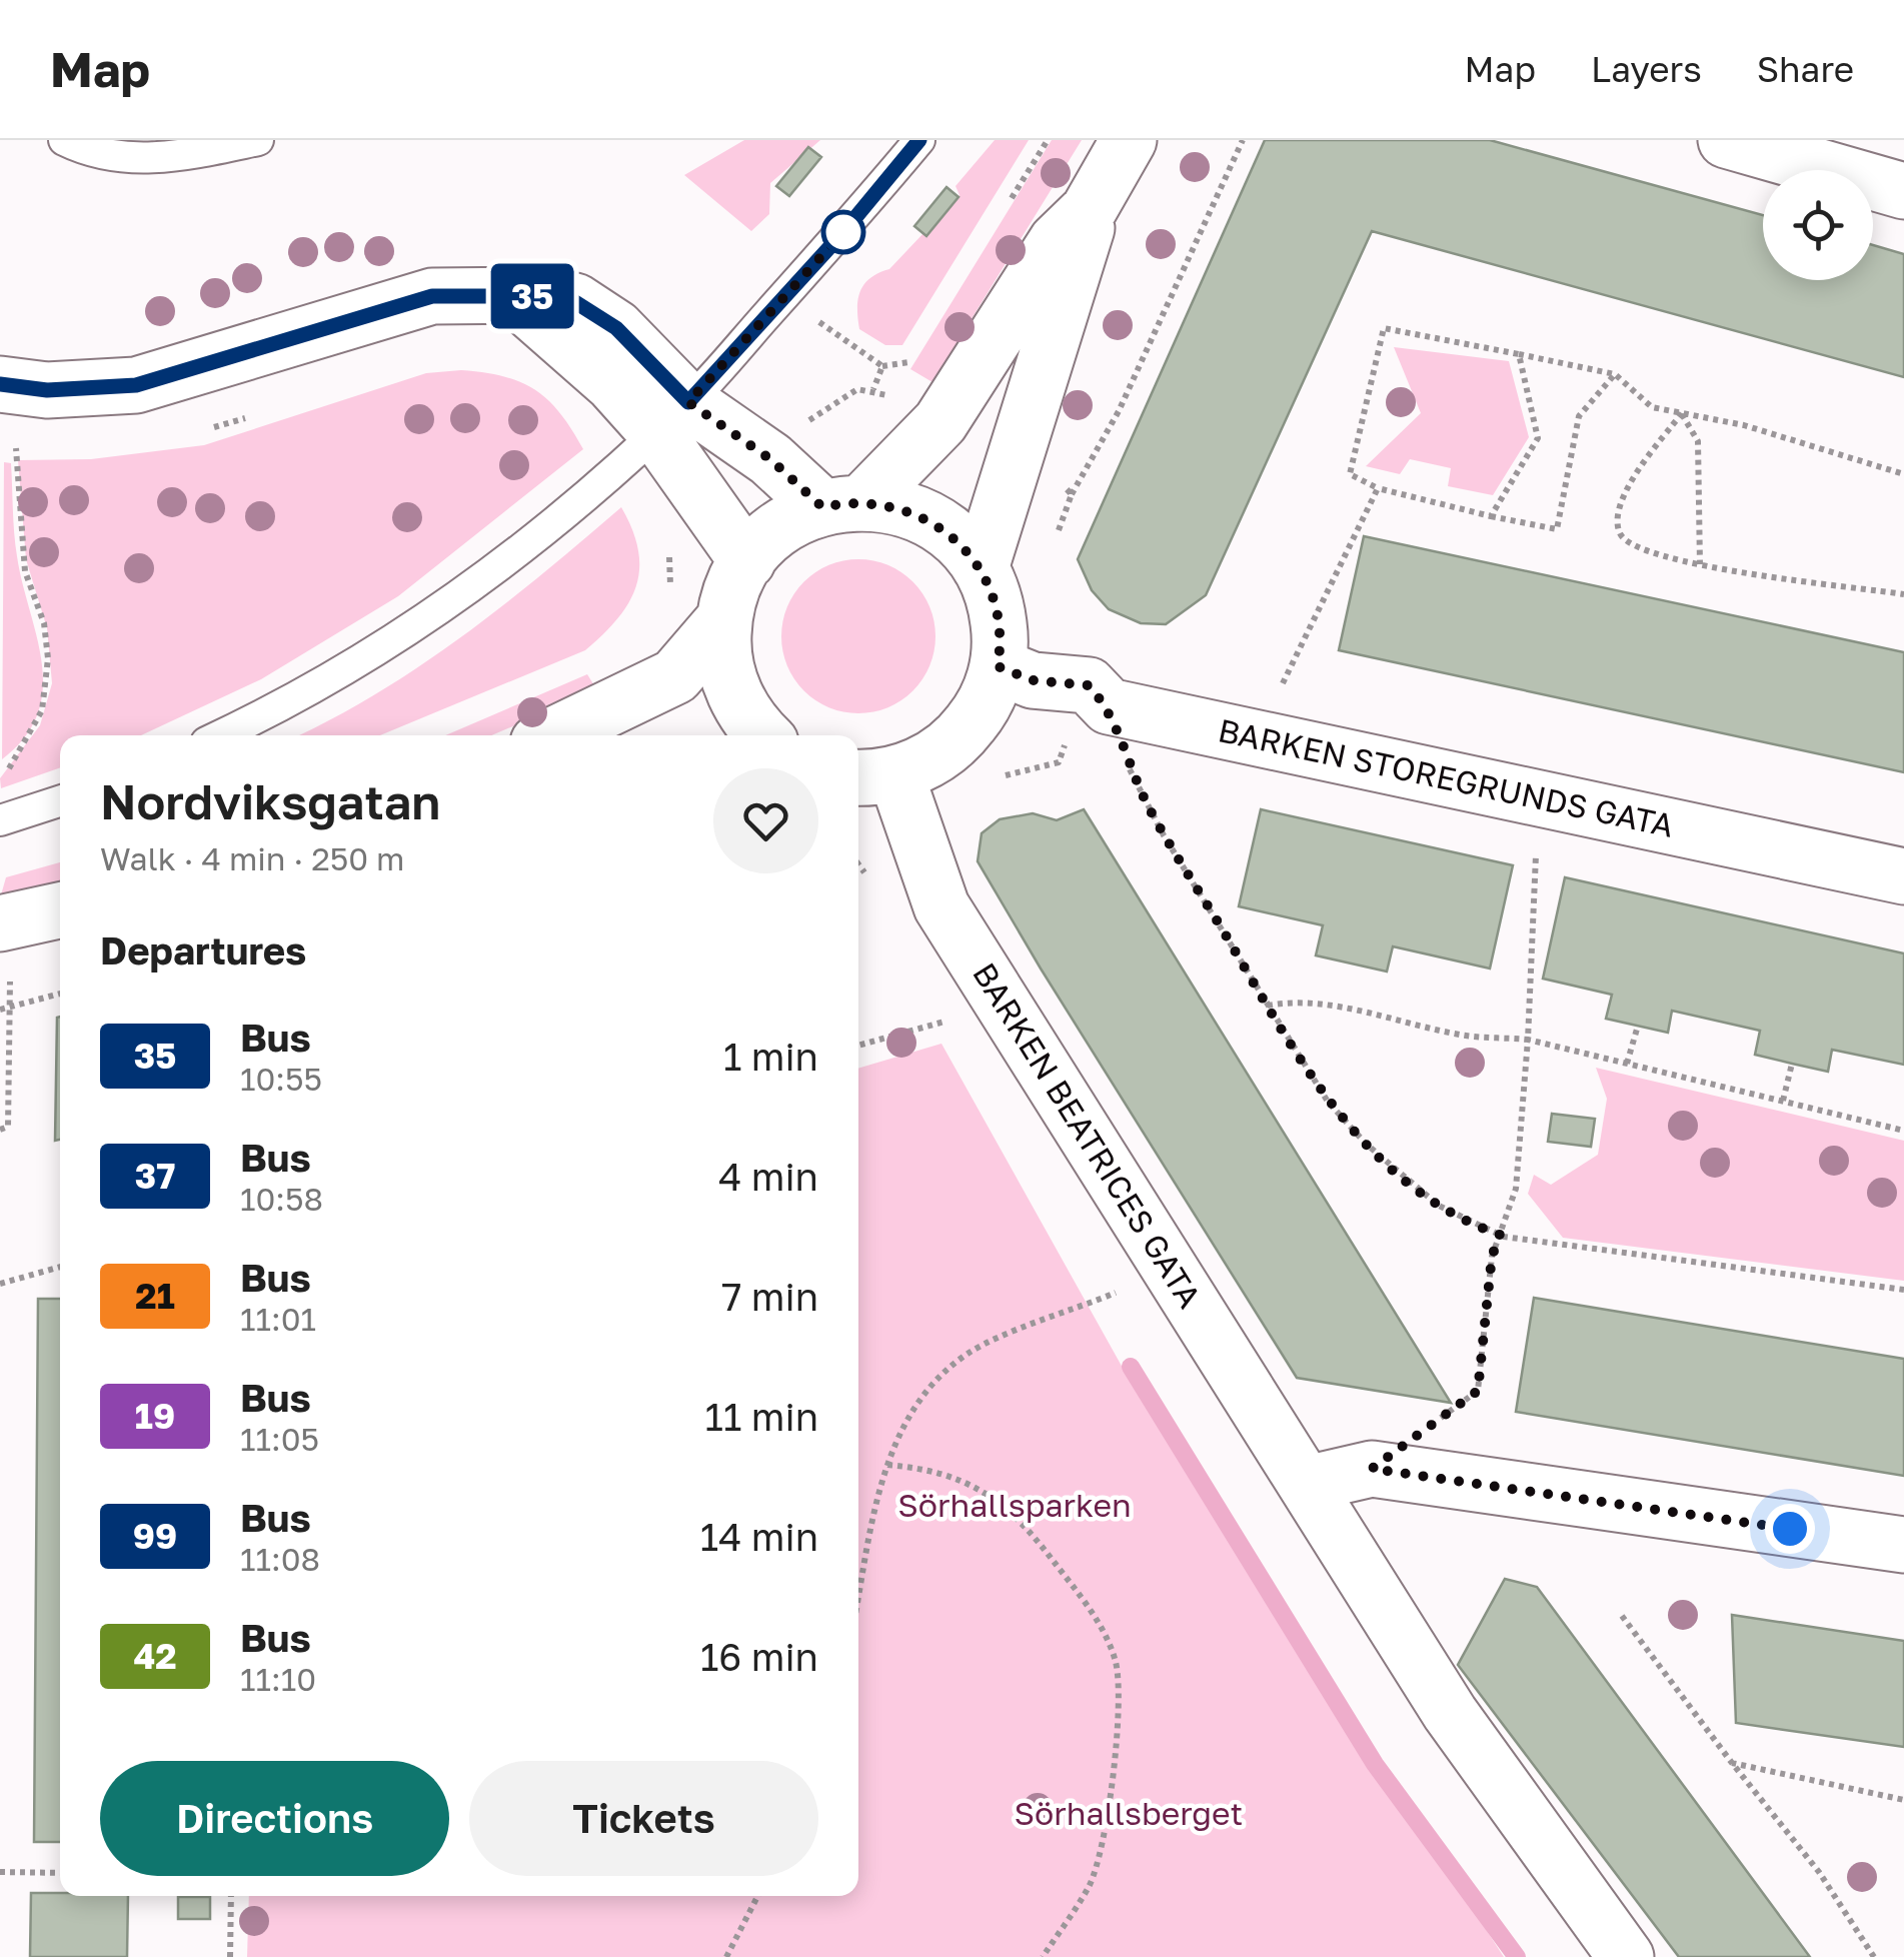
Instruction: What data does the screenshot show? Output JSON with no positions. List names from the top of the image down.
{
  "streets": {
    "street": ["BARKEN STOREGRUNDS GATA", "BARKEN BEATRICES GATA"]
  },
  "parks": ["Sörhallsparken", "Sörhallsberget"],
  "lines": ["bus line 35"],
  "page": {
    "header": "Map",
    "nav": ["Map", "Layers", "Share"],
    "on_map": "35",
    "heading": [
      ["Nordviksgatan", "Walk · 4 min · 250 m"],
      "Departures"
    ],
    "list": [
      {
        "mark": "35",
        "name": "Bus",
        "note": "10:55",
        "value": "1 min"
      },
      {
        "mark": "37",
        "name": "Bus",
        "note": "10:58",
        "value": "4 min"
      },
      {
        "mark": "21",
        "name": "Bus",
        "note": "11:01",
        "value": "7 min"
      },
      {
        "mark": "19",
        "name": "Bus",
        "note": "11:05",
        "value": "11 min"
      },
      {
        "mark": "99",
        "name": "Bus",
        "note": "11:08",
        "value": "14 min"
      },
      {
        "mark": "42",
        "name": "Bus",
        "note": "11:10",
        "value": "16 min"
      }
    ],
    "buttons": ["Directions", "Tickets"]
  }
}
